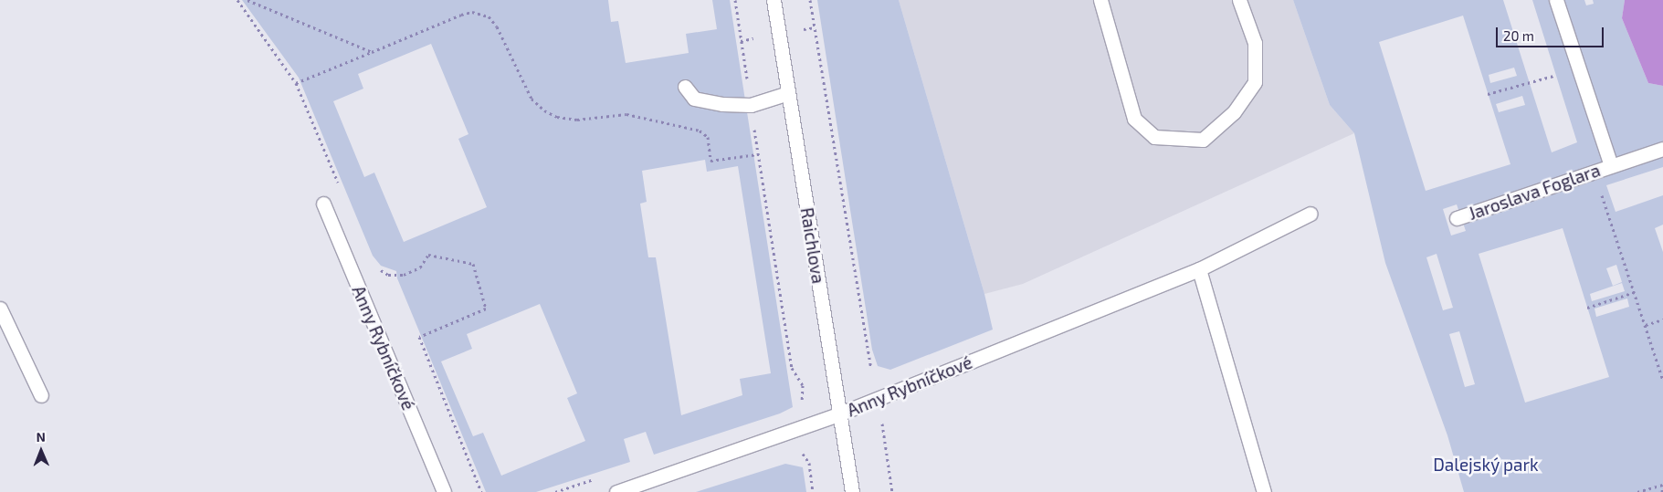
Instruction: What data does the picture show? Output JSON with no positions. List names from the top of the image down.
{
  "streets": {
    "street": ["Jaroslava Foglara", "Raichlova", "Anny Rybníčkové"]
  },
  "crossings": [
    ["Raichlova", "Anny Rybníčkové"]
  ],
  "parks": ["Dalejský park"],
  "scale_bar": "20 m",
  "north": "top"
}
